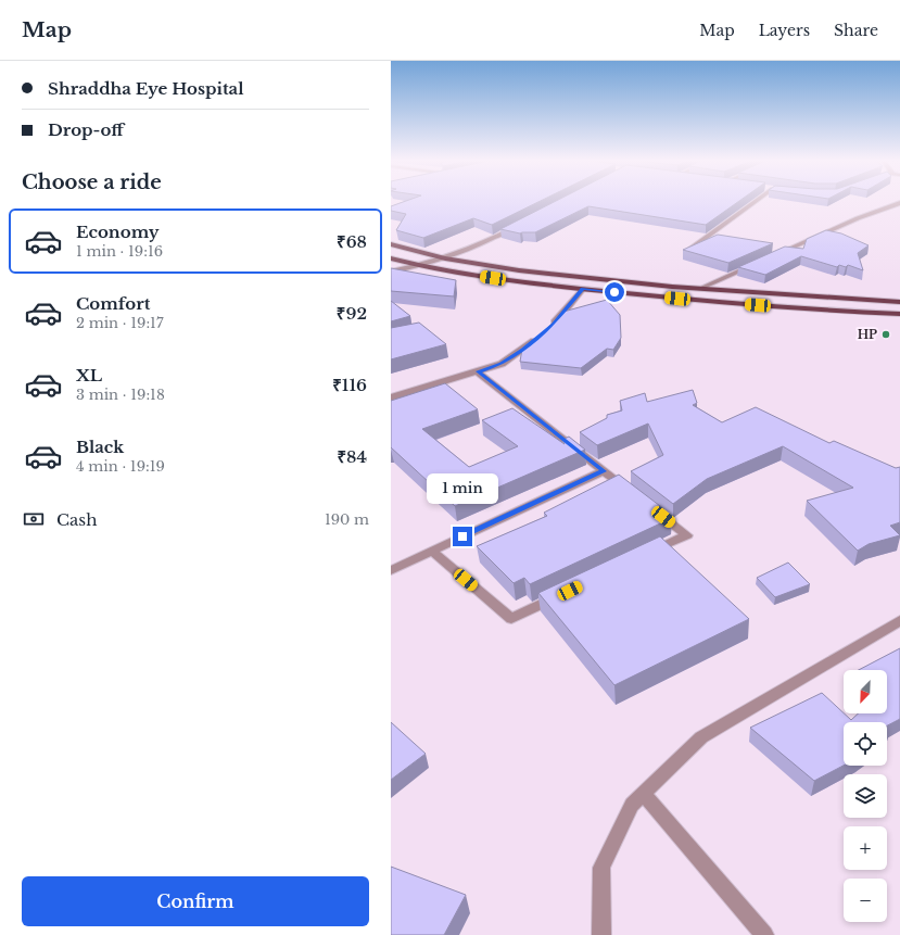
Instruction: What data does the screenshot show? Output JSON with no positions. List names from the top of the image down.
{
  "places": ["HP"],
  "north": "bottom left",
  "page": {
    "header": "Map",
    "nav": ["Map", "Layers", "Share"],
    "banner": ["Shraddha Eye Hospital", "Drop-off"],
    "heading": "Choose a ride",
    "list": [
      {
        "name": "Economy",
        "note": "1 min · 19:16",
        "value": "₹68"
      },
      {
        "name": "Comfort",
        "note": "2 min · 19:17",
        "value": "₹92"
      },
      {
        "name": "XL",
        "note": "3 min · 19:18",
        "value": "₹116"
      },
      {
        "name": "Black",
        "note": "4 min · 19:19",
        "value": "₹84"
      }
    ],
    "bubble": "1 min",
    "pay": ["Cash", "190 m"],
    "map_buttons": ["+", "−"],
    "buttons": "Confirm"
  }
}
